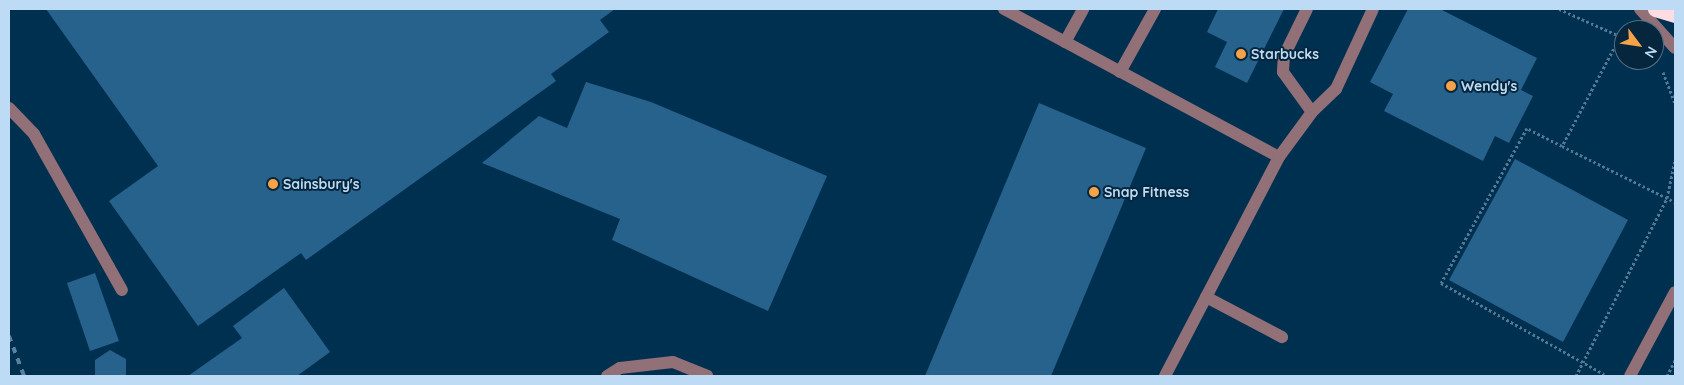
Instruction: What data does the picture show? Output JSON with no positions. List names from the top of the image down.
{
  "places": [
    "Starbucks",
    "Wendy's",
    "Sainsbury's",
    "Snap Fitness"
  ],
  "north": "bottom right"
}
